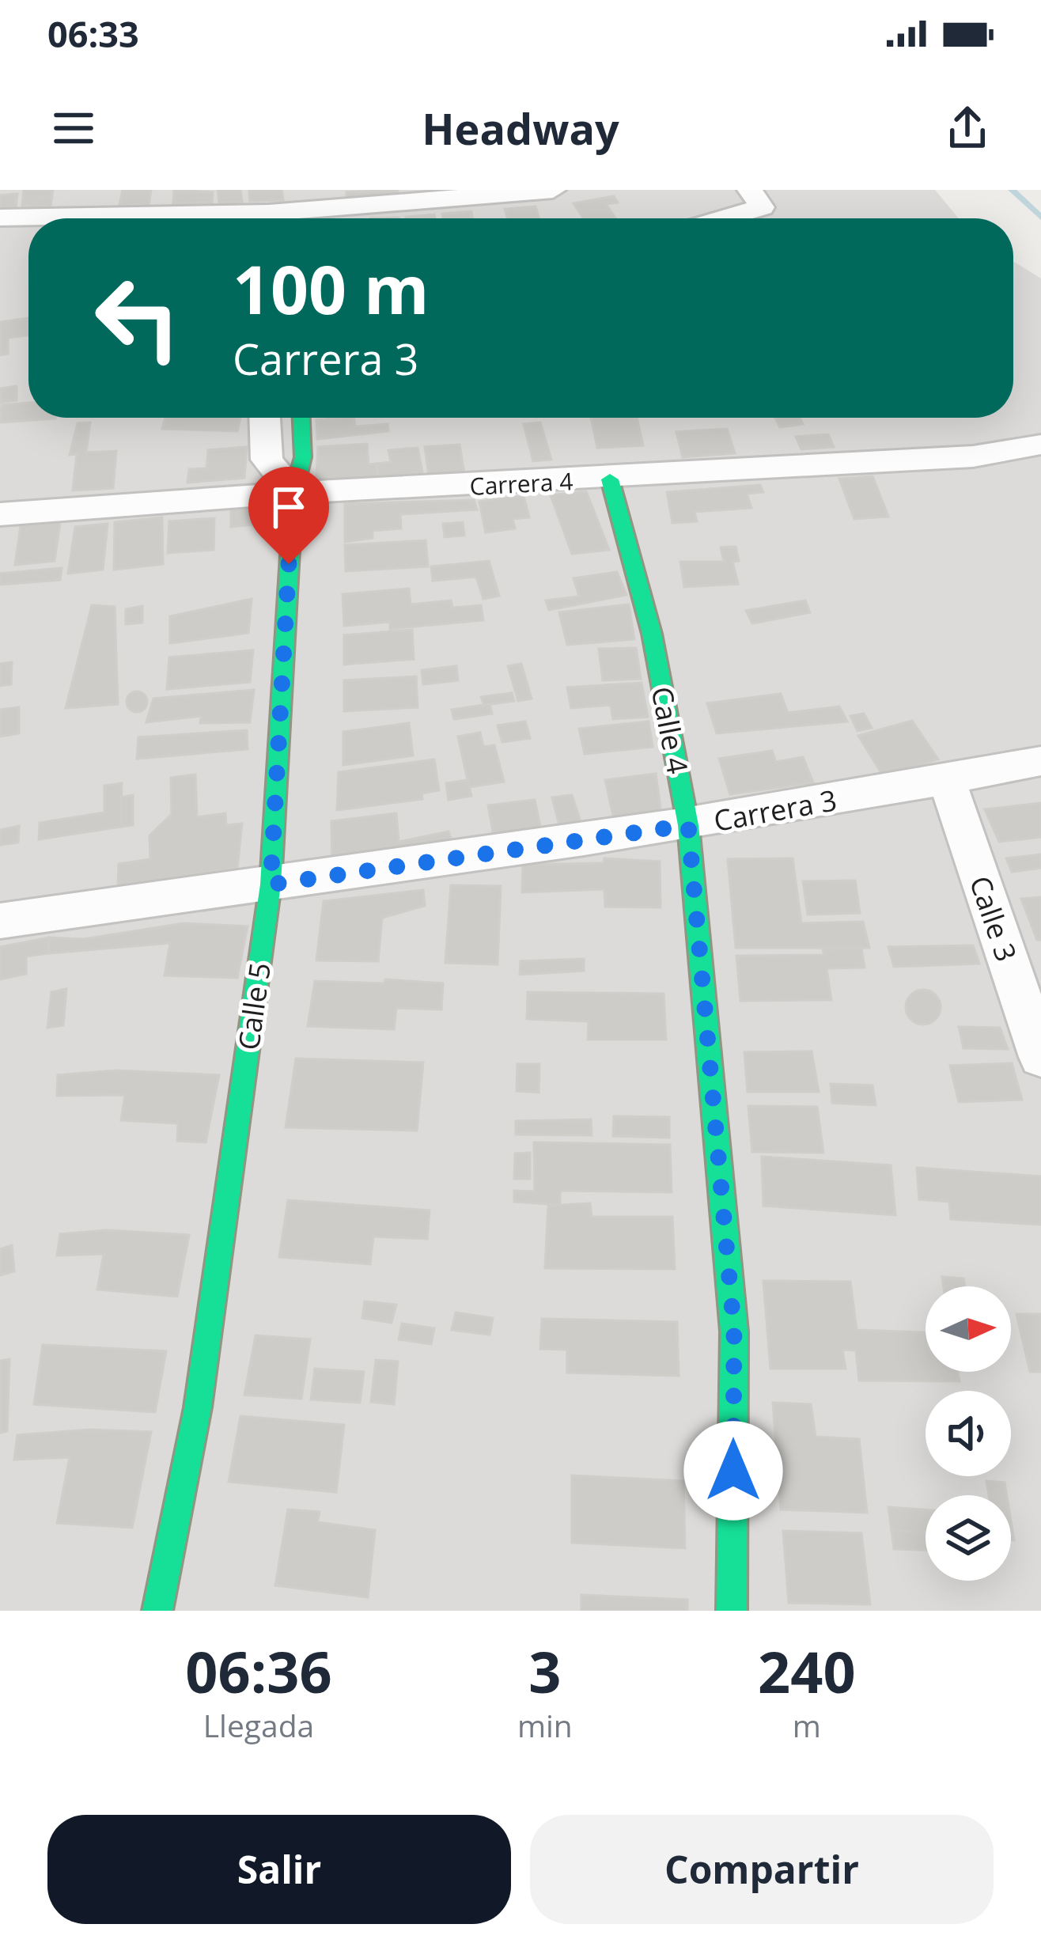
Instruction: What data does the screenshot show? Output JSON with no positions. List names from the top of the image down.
{
  "streets": {
    "street": [
      "Carrera 4",
      "Calle 4",
      "Carrera 3",
      "Calle 3",
      "Calle 5"
    ]
  },
  "crossings": [
    ["Carrera 4", "Calle 4"],
    ["Carrera 4", "Calle 5"],
    ["Calle 4", "Carrera 3"],
    ["Carrera 3", "Calle 3"],
    ["Carrera 3", "Calle 5"]
  ],
  "north": "right",
  "page": {
    "status": "06:33",
    "header": "Headway",
    "turn": ["100 m", "Carrera 3"],
    "eta": [
      "06:36",
      "Llegada",
      "3",
      "min",
      "240",
      "m"
    ],
    "buttons": ["Salir", "Compartir"]
  }
}
